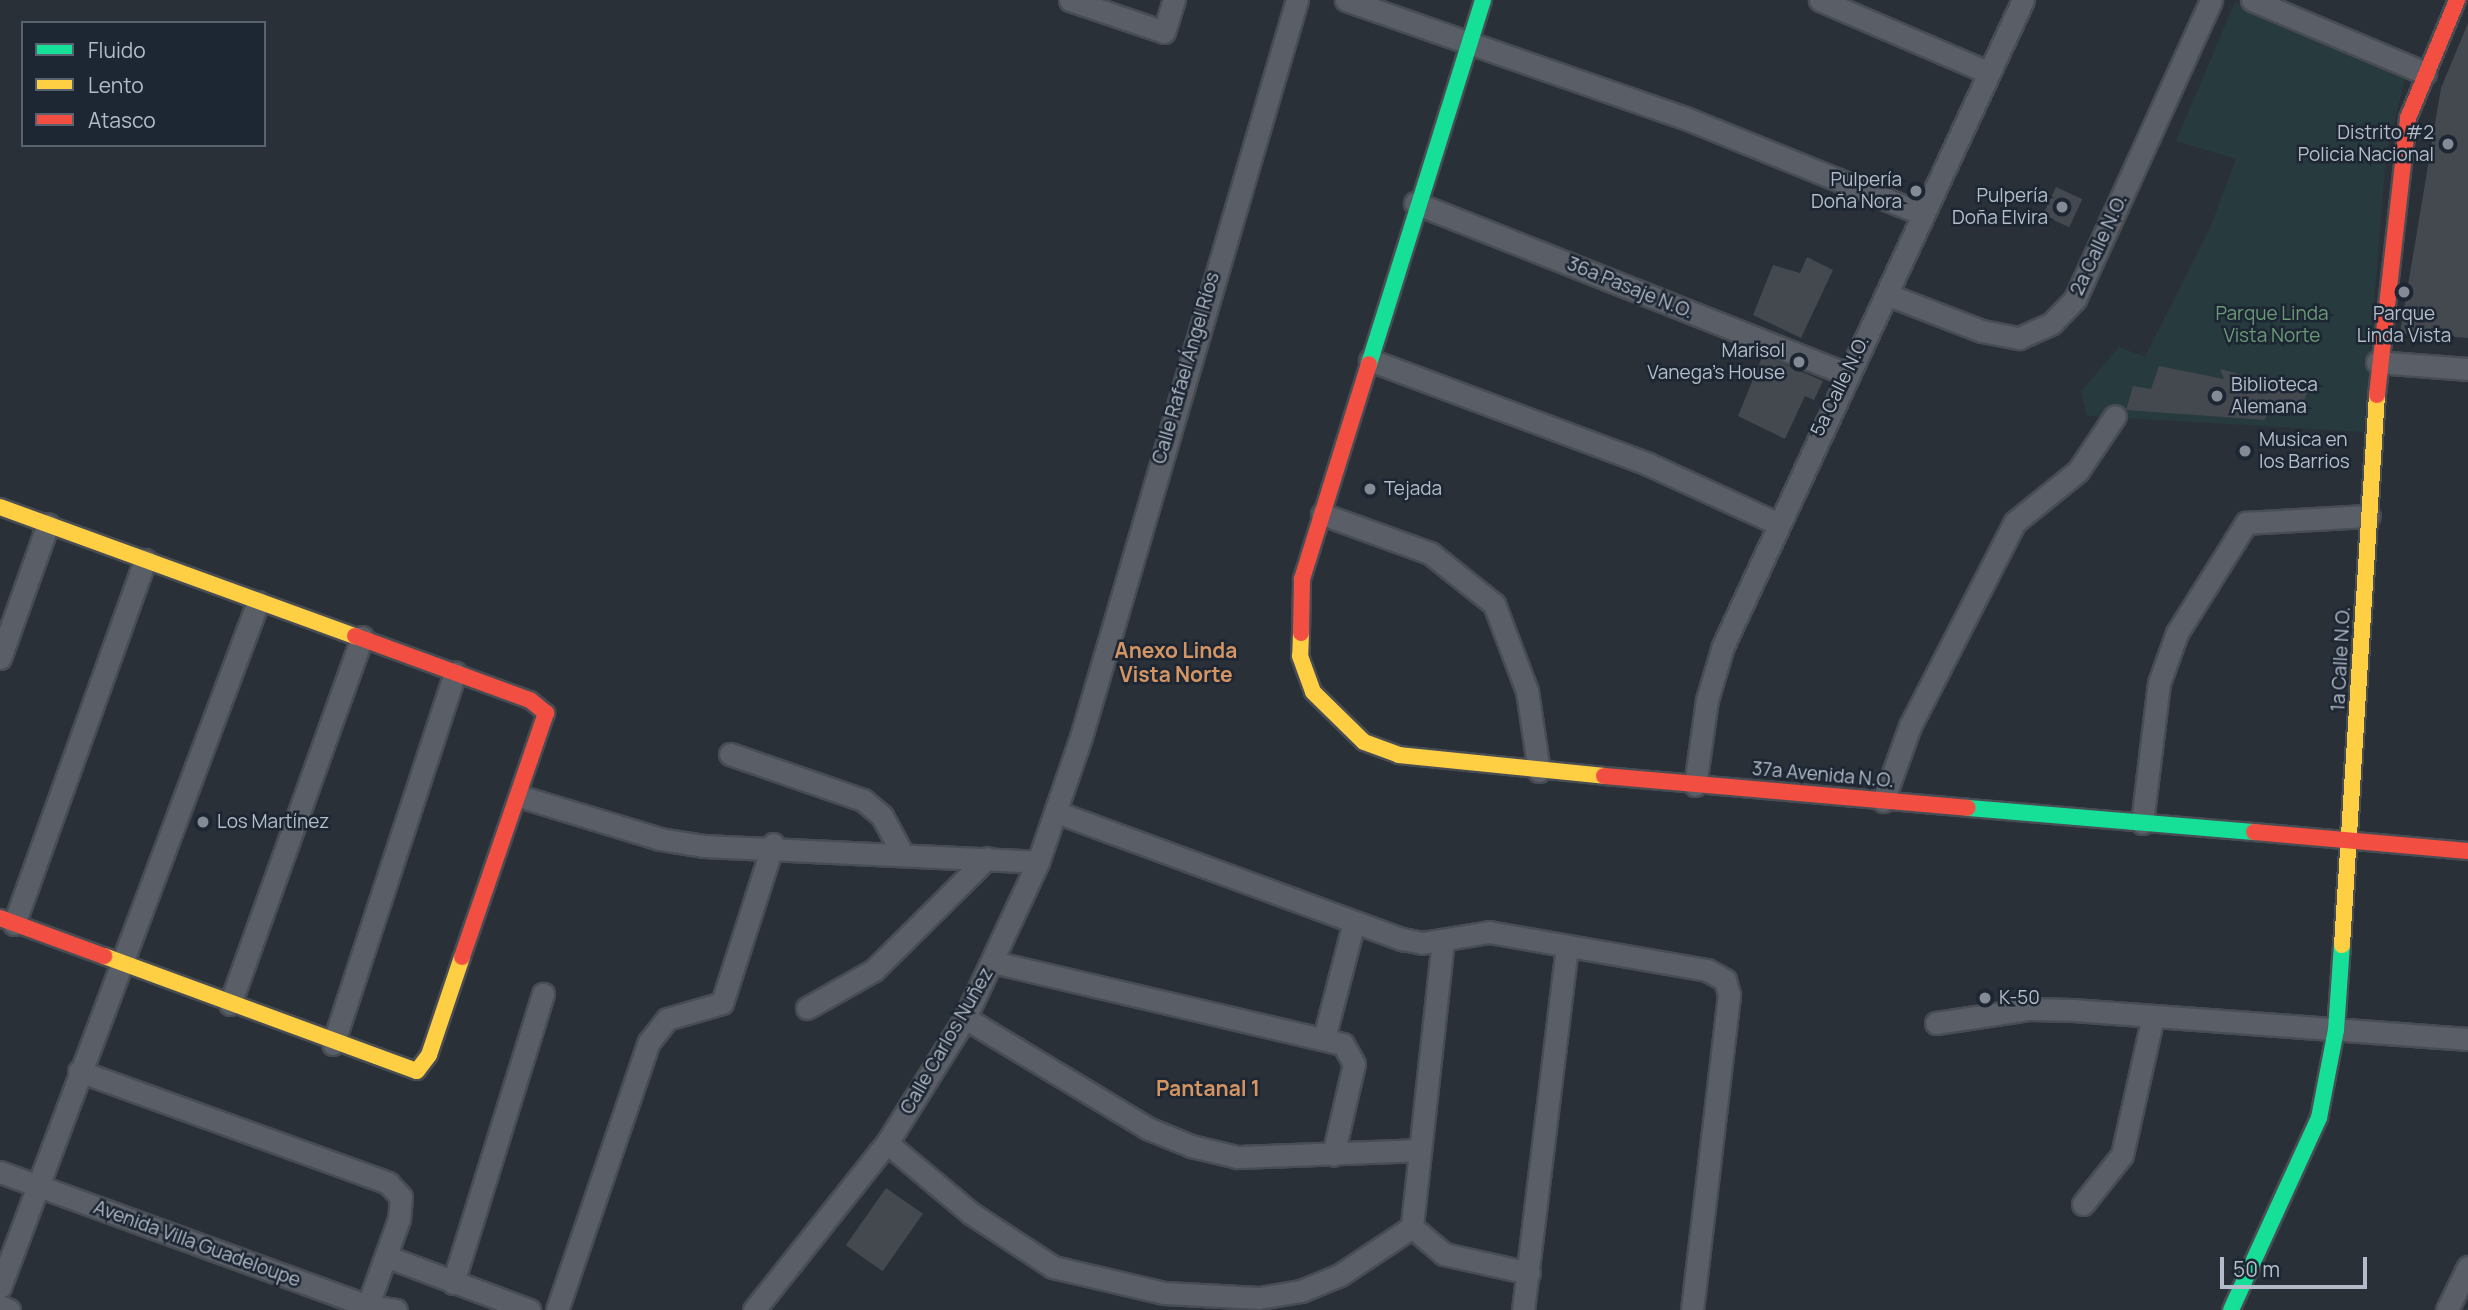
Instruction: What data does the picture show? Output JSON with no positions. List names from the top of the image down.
{
  "streets": {
    "street": [
      "2a Calle N.O.",
      "36a Pasaje N.O.",
      "Calle Rafael Ángel Ríos",
      "5a Calle N.O.",
      "1a Calle N.O.",
      "37a Avenida N.O.",
      "Calle Carlos Nuñez",
      "Avenida Villa Guadeloupe"
    ]
  },
  "crossings": [
    ["2a Calle N.O.", "5a Calle N.O."],
    ["36a Pasaje N.O.", "5a Calle N.O."],
    ["36a Pasaje N.O.", "37a Avenida N.O."],
    ["Calle Rafael Ángel Ríos", "Calle Carlos Nuñez"],
    ["5a Calle N.O.", "37a Avenida N.O."],
    ["1a Calle N.O.", "37a Avenida N.O."]
  ],
  "districts": ["Anexo Linda Vista Norte", "Pantanal 1"],
  "parks": ["Parque Linda Vista Norte"],
  "places": [
    "Distrito #2 Policia Nacional",
    "Pulpería Doña Nora",
    "Pulpería Doña Elvira",
    "Parque Linda Vista",
    "Marisol Vanega’s House",
    "Biblioteca Alemana",
    "Musica en los Barrios",
    "Tejada",
    "Los Martínez",
    "K-50"
  ],
  "legend": ["Fluido", "Lento", "Atasco"],
  "scale_bar": "50 m"
}
